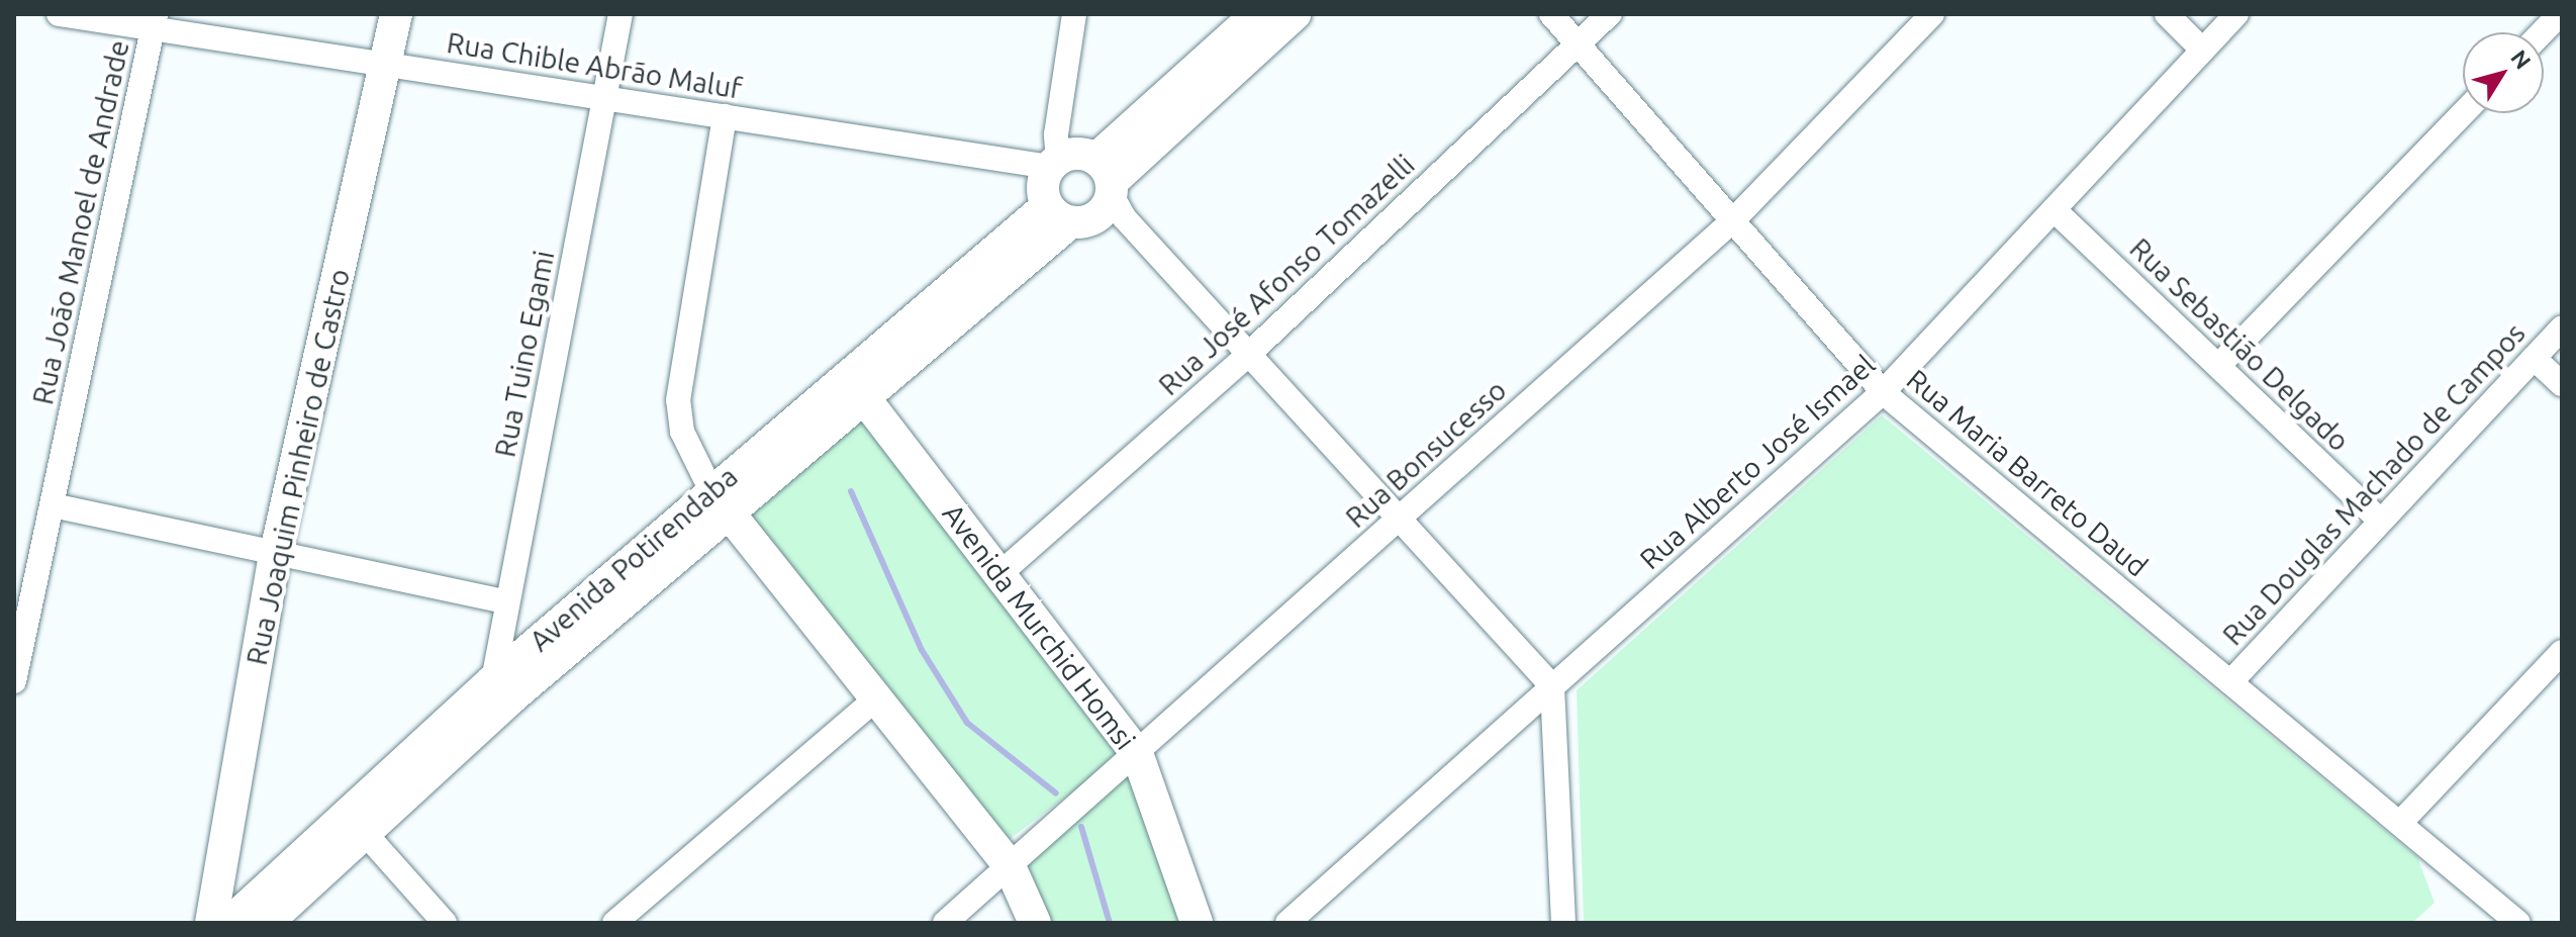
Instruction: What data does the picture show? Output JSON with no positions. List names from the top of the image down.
{
  "streets": {
    "main road": ["Rua Joaquim Pinheiro de Castro", "Avenida Potirendaba", "Avenida Murchid Homsi"],
    "street": [
      "Rua Chible Abrão Maluf",
      "Rua João Manoel de Andrade",
      "Rua José Afonso Tomazelli",
      "Rua Sebastião Delgado",
      "Rua Tuino Egami",
      "Rua Bonsucesso",
      "Rua Alberto José Ismael",
      "Rua Maria Barreto Daud",
      "Rua Douglas Machado de Campos"
    ]
  },
  "crossings": [
    ["Rua Chible Abrão Maluf", "Rua João Manoel de Andrade"],
    ["Rua Chible Abrão Maluf", "Rua Tuino Egami"],
    ["Rua Chible Abrão Maluf", "Rua Joaquim Pinheiro de Castro"],
    ["Rua Chible Abrão Maluf", "Avenida Potirendaba"],
    ["Rua José Afonso Tomazelli", "Rua Maria Barreto Daud"],
    ["Rua José Afonso Tomazelli", "Avenida Murchid Homsi"],
    ["Rua Sebastião Delgado", "Rua Alberto José Ismael"],
    ["Rua Sebastião Delgado", "Rua Douglas Machado de Campos"],
    ["Rua Tuino Egami", "Avenida Potirendaba"],
    ["Rua Bonsucesso", "Rua Maria Barreto Daud"],
    ["Rua Bonsucesso", "Avenida Murchid Homsi"],
    ["Rua Alberto José Ismael", "Rua Maria Barreto Daud"],
    ["Rua Maria Barreto Daud", "Rua Douglas Machado de Campos"],
    ["Avenida Potirendaba", "Avenida Murchid Homsi"]
  ],
  "north": "top right"
}
